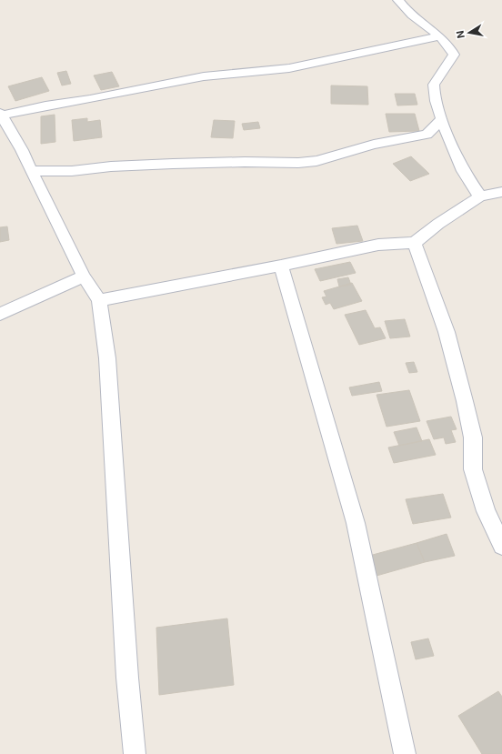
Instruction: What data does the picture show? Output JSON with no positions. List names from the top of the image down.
{
  "north": "left"
}
